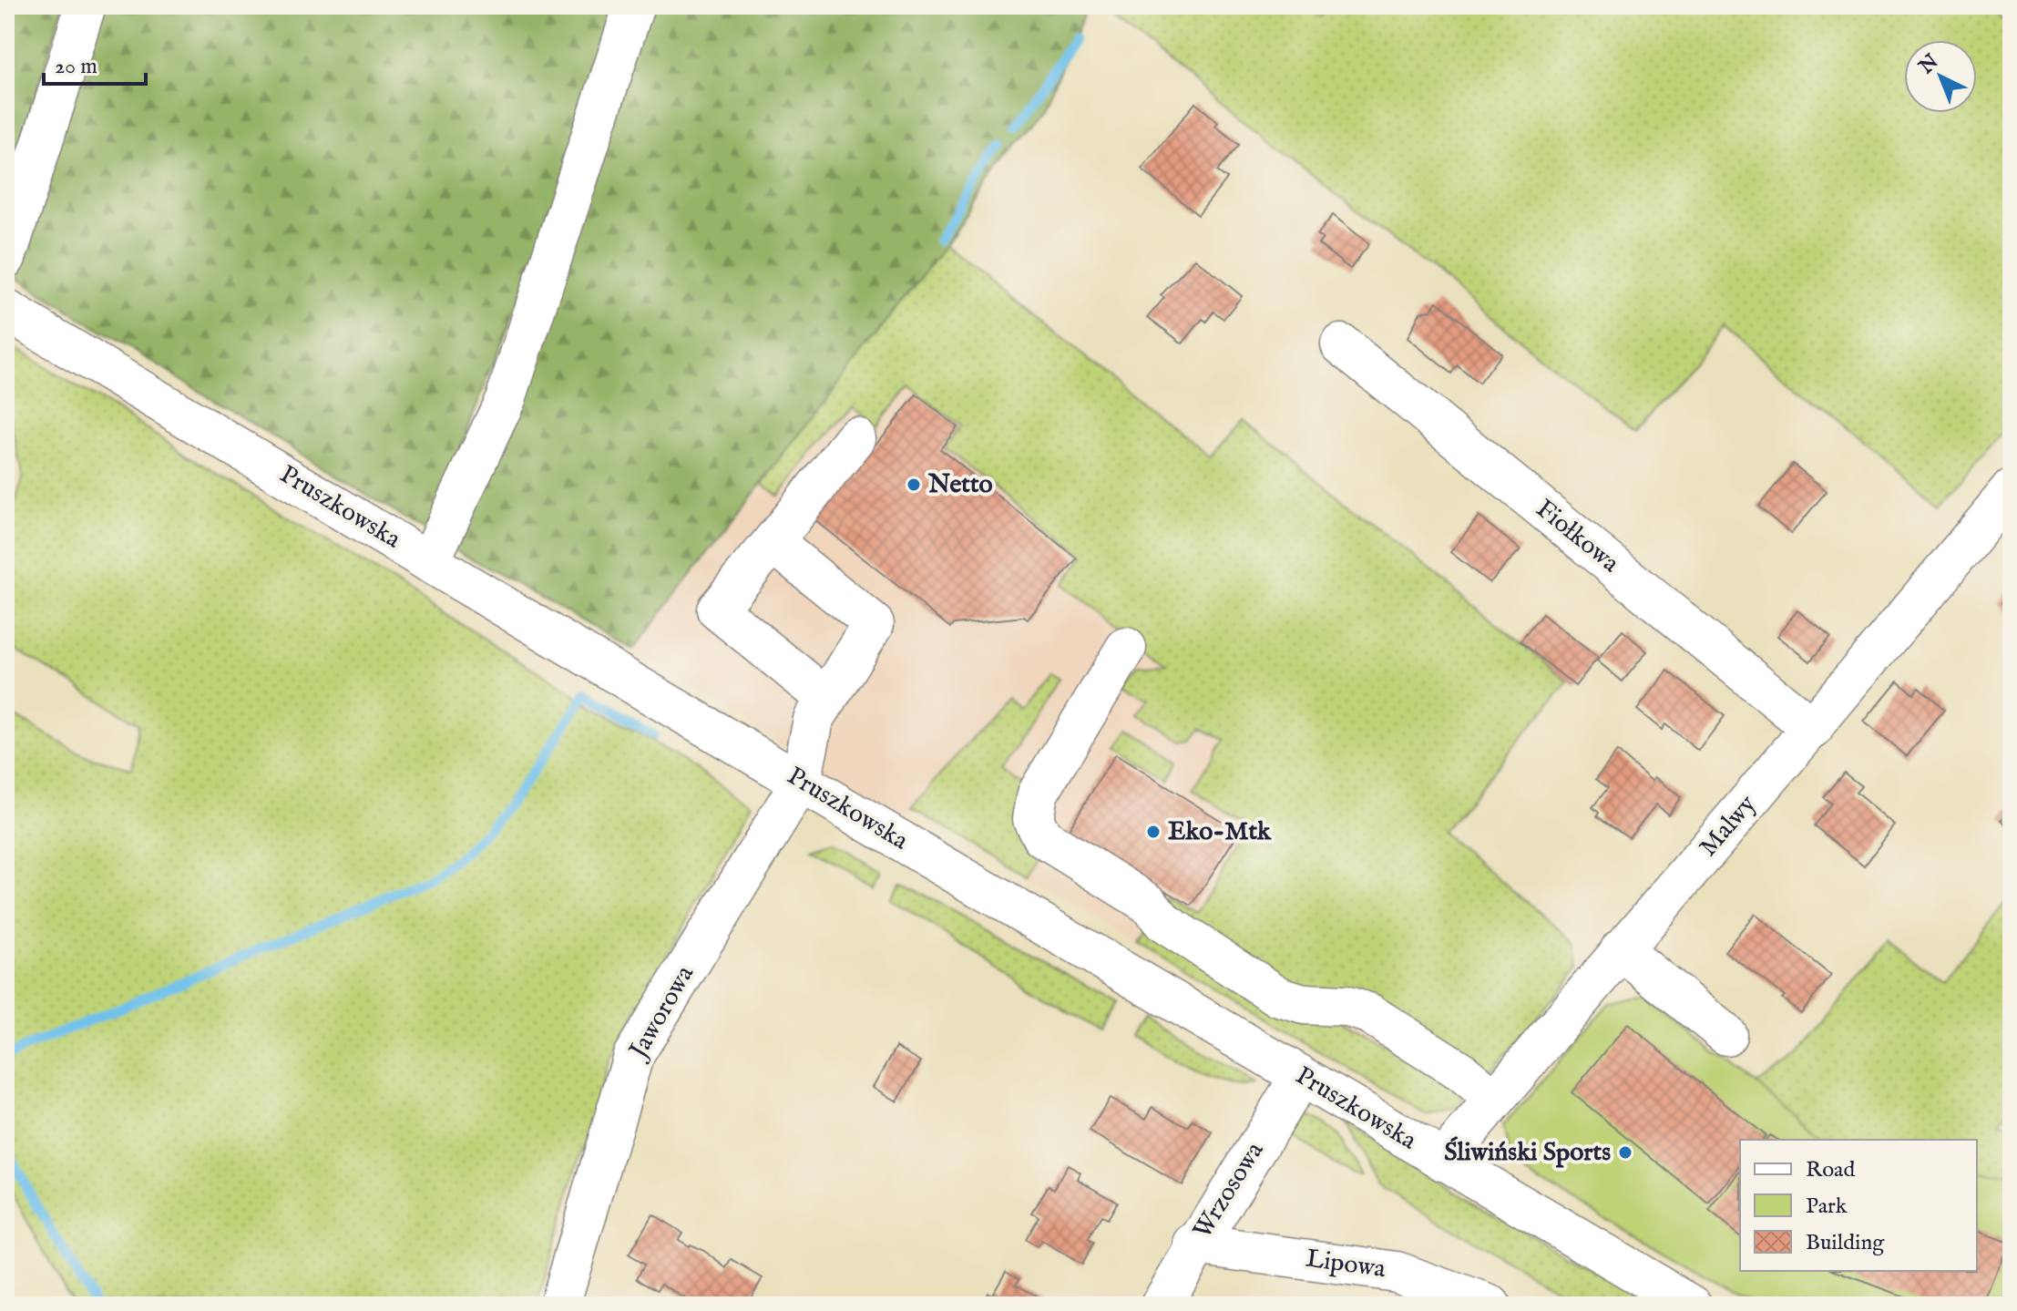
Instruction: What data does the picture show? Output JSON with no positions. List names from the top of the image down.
{
  "streets": {
    "street": [
      "Pruszkowska",
      "Fiołkowa",
      "Malwy",
      "Jaworowa",
      "Wrzosowa",
      "Lipowa"
    ]
  },
  "crossings": [
    ["Pruszkowska", "Malwy"],
    ["Pruszkowska", "Jaworowa"],
    ["Pruszkowska", "Wrzosowa"],
    ["Fiołkowa", "Malwy"],
    ["Wrzosowa", "Lipowa"]
  ],
  "places": ["Netto", "Eko-Mtk", "Śliwiński Sports"],
  "legend": ["Road", "Park", "Building"],
  "scale_bar": "20 m",
  "north": "top left"
}
